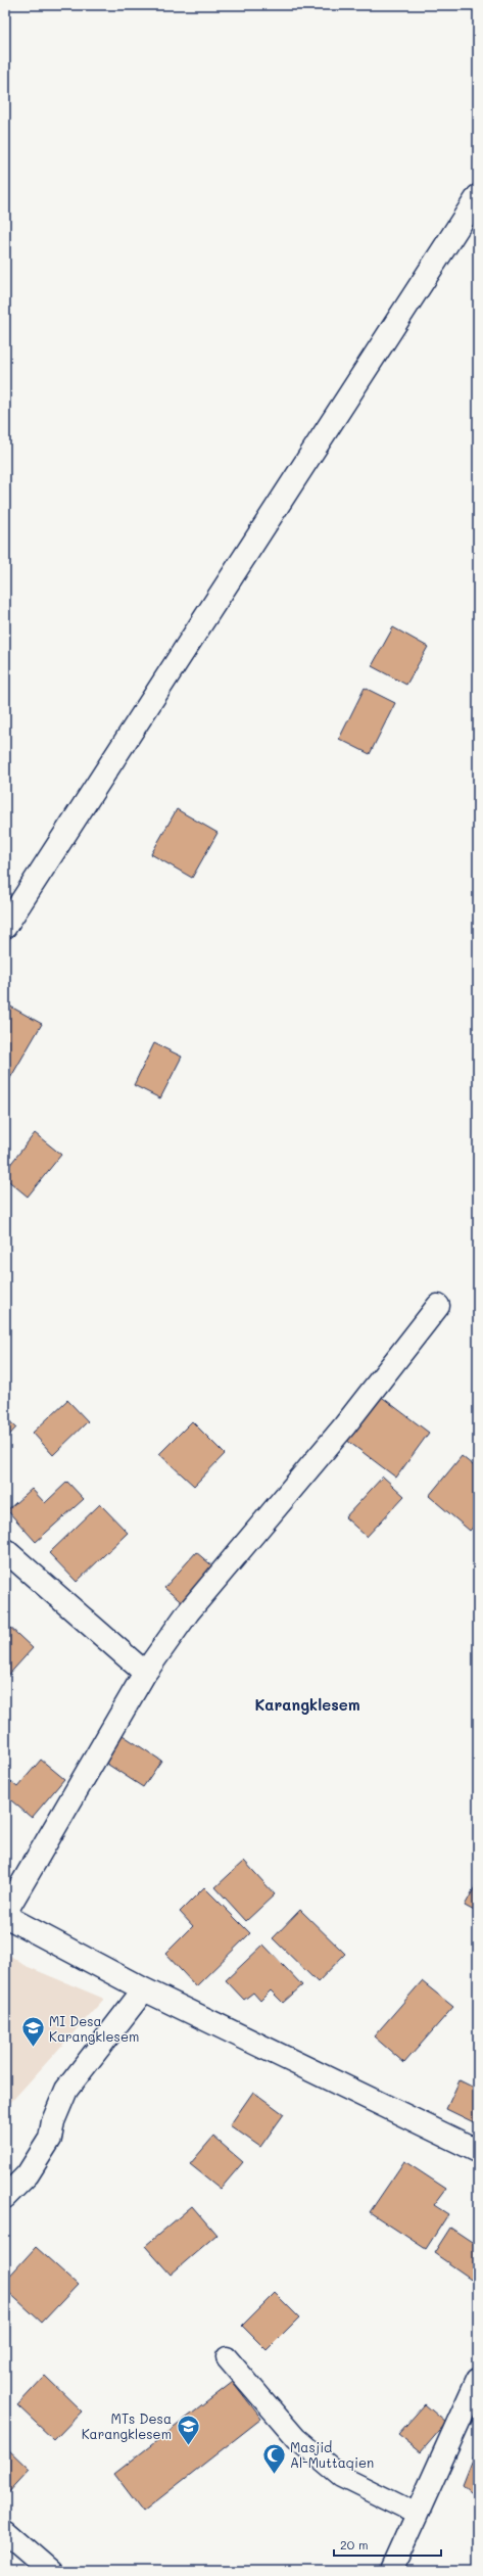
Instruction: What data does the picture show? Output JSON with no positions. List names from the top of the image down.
{
  "districts": ["Karangklesem"],
  "places": {
    "school or university": ["MI Desa Karangklesem", "MTs Desa Karangklesem"],
    "mosque": ["Masjid Al-Muttaqien"]
  },
  "scale_bar": "20 m"
}
